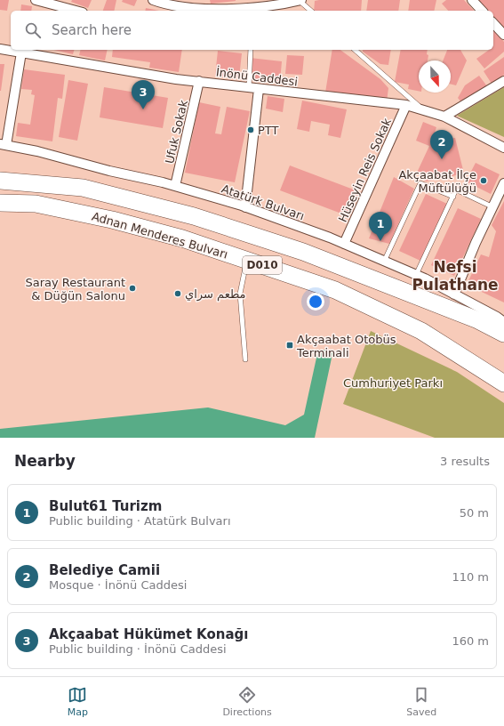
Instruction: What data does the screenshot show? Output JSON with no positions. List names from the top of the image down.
{
  "streets": {
    "highway": ["Adnan Menderes Bulvarı", "D010"],
    "street": [
      "İnönü Caddesi",
      "Ufuk Sokak",
      "Hüseyin Reis Sokak",
      "Atatürk Bulvarı"
    ]
  },
  "crossings": [
    ["İnönü Caddesi", "Ufuk Sokak"],
    ["İnönü Caddesi", "Hüseyin Reis Sokak"],
    ["Ufuk Sokak", "Atatürk Bulvarı"],
    ["Hüseyin Reis Sokak", "Atatürk Bulvarı"]
  ],
  "districts": ["Nefsi Pulathane"],
  "parks": ["Cumhuriyet Parkı"],
  "places": {
    "other": [
      "PTT",
      "Akçaabat İlçe Müftülüğü",
      "Saray Restaurant & Düğün Salonu",
      "مطعم سراي"
    ],
    "transit": ["Akçaabat Otobüs Terminali"]
  },
  "north": "bottom",
  "page": {
    "search": "Search here",
    "pins": ["3", "2", "1"],
    "heading": ["Nearby", "3 results"],
    "list": [
      {
        "mark": "1",
        "name": "Bulut61 Turizm",
        "note": "Public building · Atatürk Bulvarı",
        "value": "50 m"
      },
      {
        "mark": "2",
        "name": "Belediye Camii",
        "note": "Mosque · İnönü Caddesi",
        "value": "110 m"
      },
      {
        "mark": "3",
        "name": "Akçaabat Hükümet Konağı",
        "note": "Public building · İnönü Caddesi",
        "value": "160 m"
      }
    ],
    "nav": ["Map", "Directions", "Saved"]
  }
}
